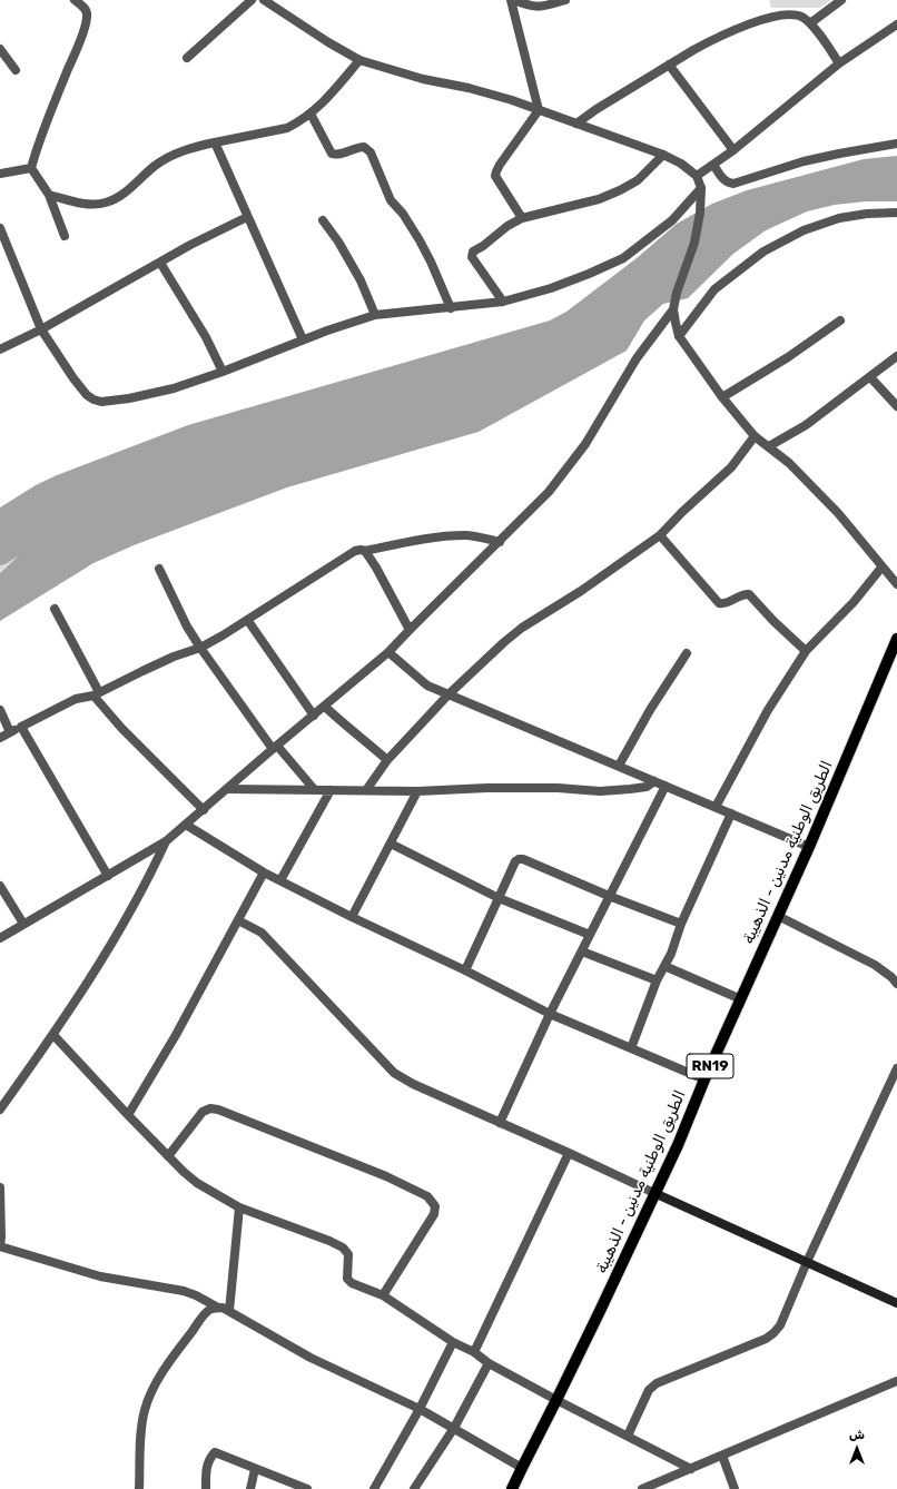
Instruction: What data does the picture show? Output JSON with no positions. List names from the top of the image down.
{
  "streets": {
    "main road": ["الطريق الوطنية مدنين - الذهيبة", "RN19"]
  },
  "north": "top"
}
